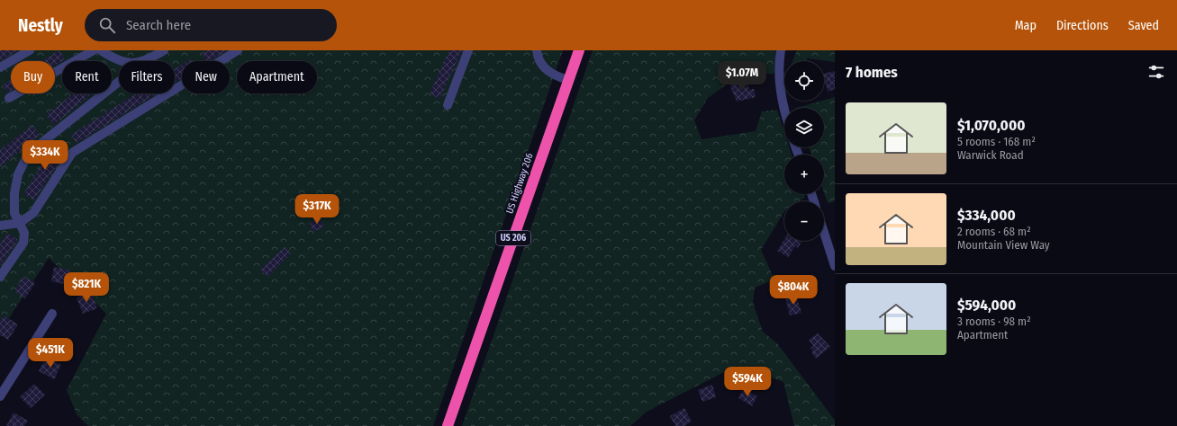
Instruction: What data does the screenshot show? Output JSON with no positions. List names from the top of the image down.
{
  "streets": {
    "highway": ["US Highway 206", "US 206"]
  },
  "page": {
    "header": "Nestly",
    "search": "Search here",
    "nav": ["Map", "Directions", "Saved"],
    "heading": "7 homes",
    "map_buttons": ["+", "−"],
    "price": [
      "$1.07M",
      "$334K",
      "$317K",
      "$821K",
      "$804K",
      "$451K",
      "$594K"
    ],
    "chip": [
      "Buy",
      "Rent",
      "Filters",
      "New",
      "Apartment"
    ],
    "list": [
      {
        "name": "$1,070,000",
        "note": "5 rooms · 168 m² · Warwick Road"
      },
      {
        "name": "$334,000",
        "note": "2 rooms · 68 m² · Mountain View Way"
      },
      {
        "name": "$594,000",
        "note": "3 rooms · 98 m² · Apartment"
      }
    ]
  }
}
